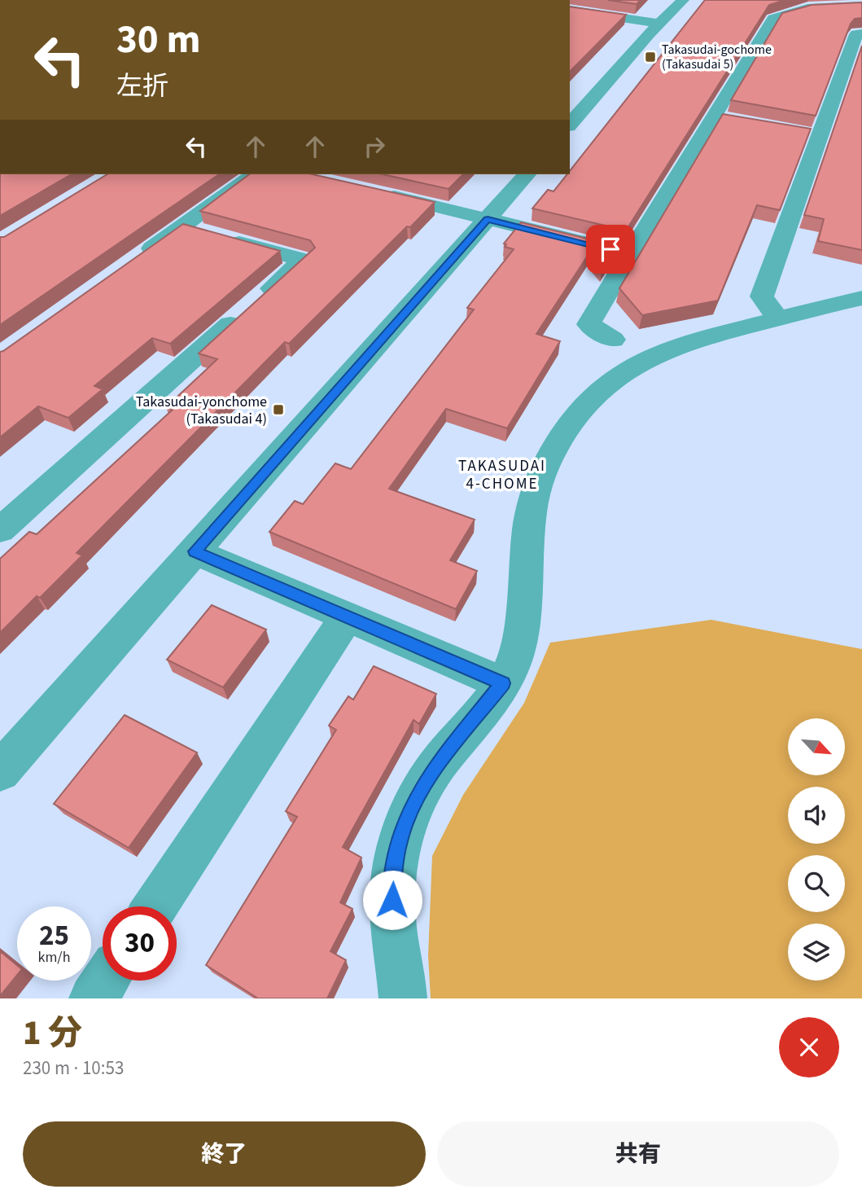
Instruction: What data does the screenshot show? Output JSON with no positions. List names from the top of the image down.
{
  "districts": ["TAKASUDAI 4-CHOME"],
  "places": {
    "transit": ["Takasudai-gochome (Takasudai 5)", "Takasudai-yonchome (Takasudai 4)"]
  },
  "north": "bottom right",
  "page": {
    "turn": ["30 m", "左折"],
    "speed": "25 km/h",
    "limit": "30",
    "heading": ["1 分", "230 m · 10:53"],
    "buttons": ["終了", "共有"]
  }
}
